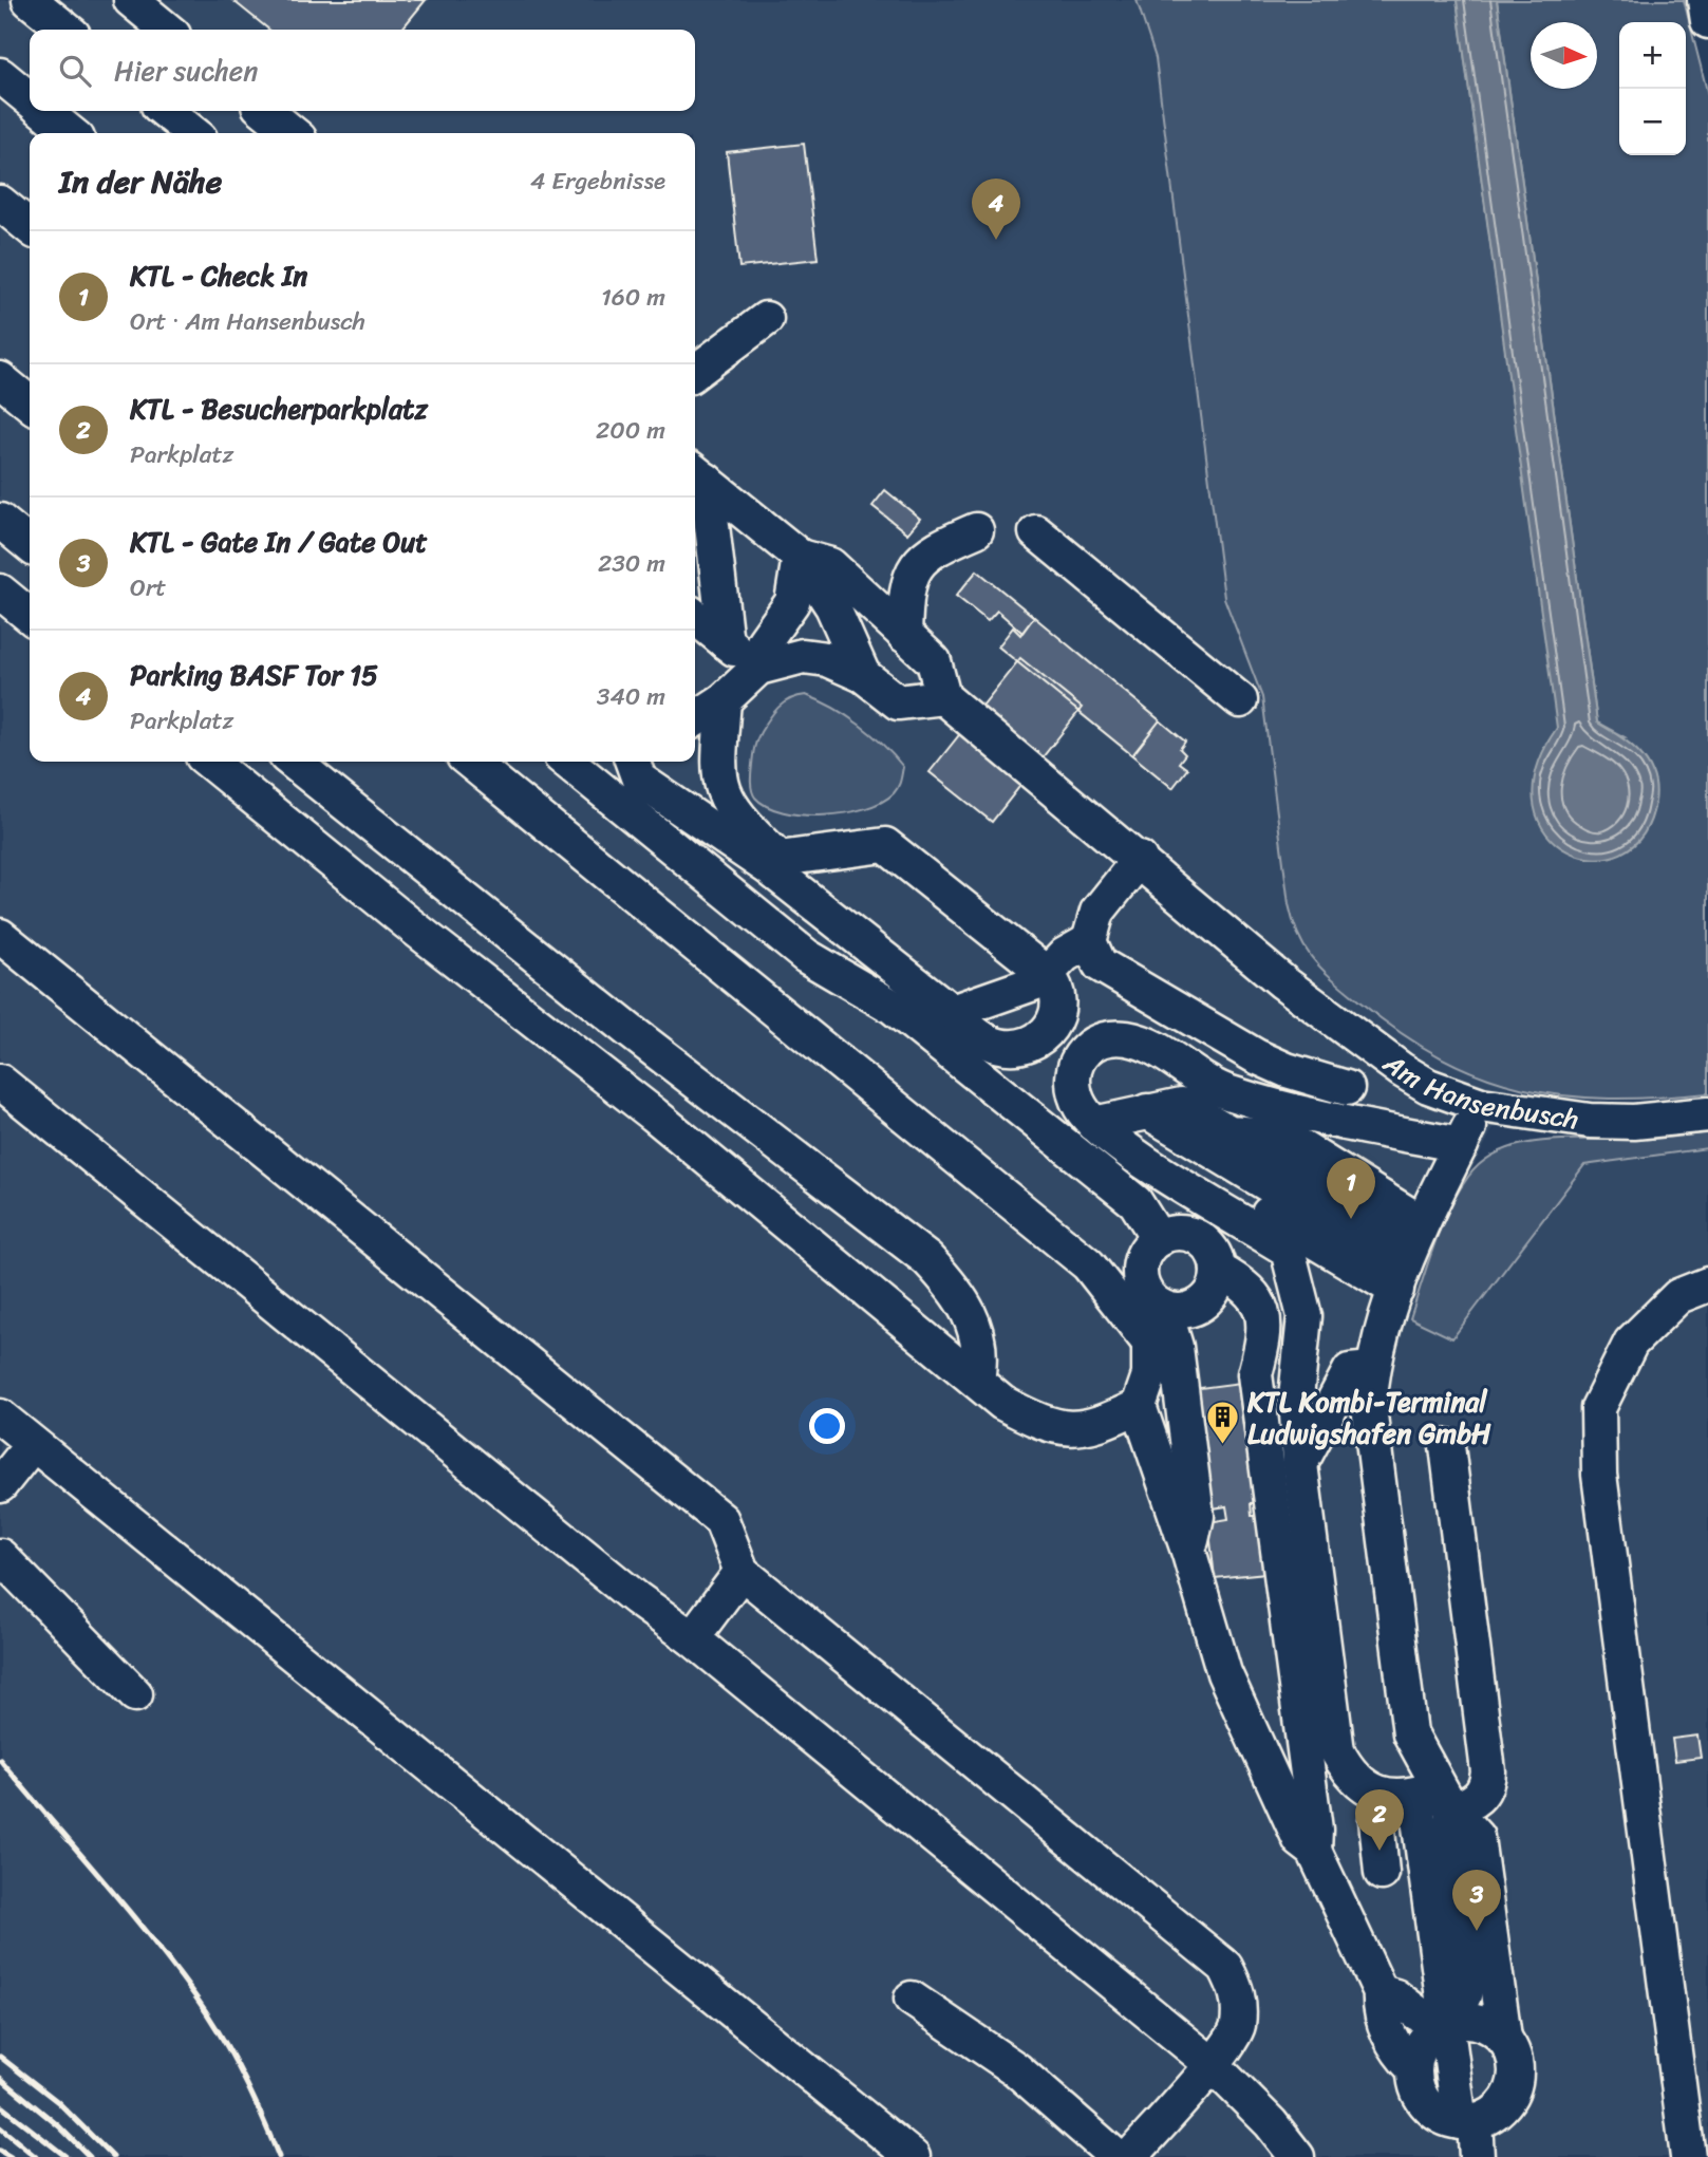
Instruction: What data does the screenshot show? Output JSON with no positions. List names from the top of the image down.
{
  "streets": {
    "street": ["Am Hansenbusch"]
  },
  "places": {
    "building": ["KTL Kombi-Terminal Ludwigshafen GmbH"]
  },
  "north": "right",
  "page": {
    "map_buttons": ["+", "−"],
    "search": "Hier suchen",
    "heading": ["In der Nähe", "4 Ergebnisse"],
    "pins": [
      "4",
      "1",
      "2",
      "3"
    ],
    "list": [
      {
        "mark": "1",
        "name": "KTL - Check In",
        "note": "Ort · Am Hansenbusch",
        "value": "160 m"
      },
      {
        "mark": "2",
        "name": "KTL - Besucherparkplatz",
        "note": "Parkplatz",
        "value": "200 m"
      },
      {
        "mark": "3",
        "name": "KTL - Gate In / Gate Out",
        "note": "Ort",
        "value": "230 m"
      },
      {
        "mark": "4",
        "name": "Parking BASF Tor 15",
        "note": "Parkplatz",
        "value": "340 m"
      }
    ]
  }
}
